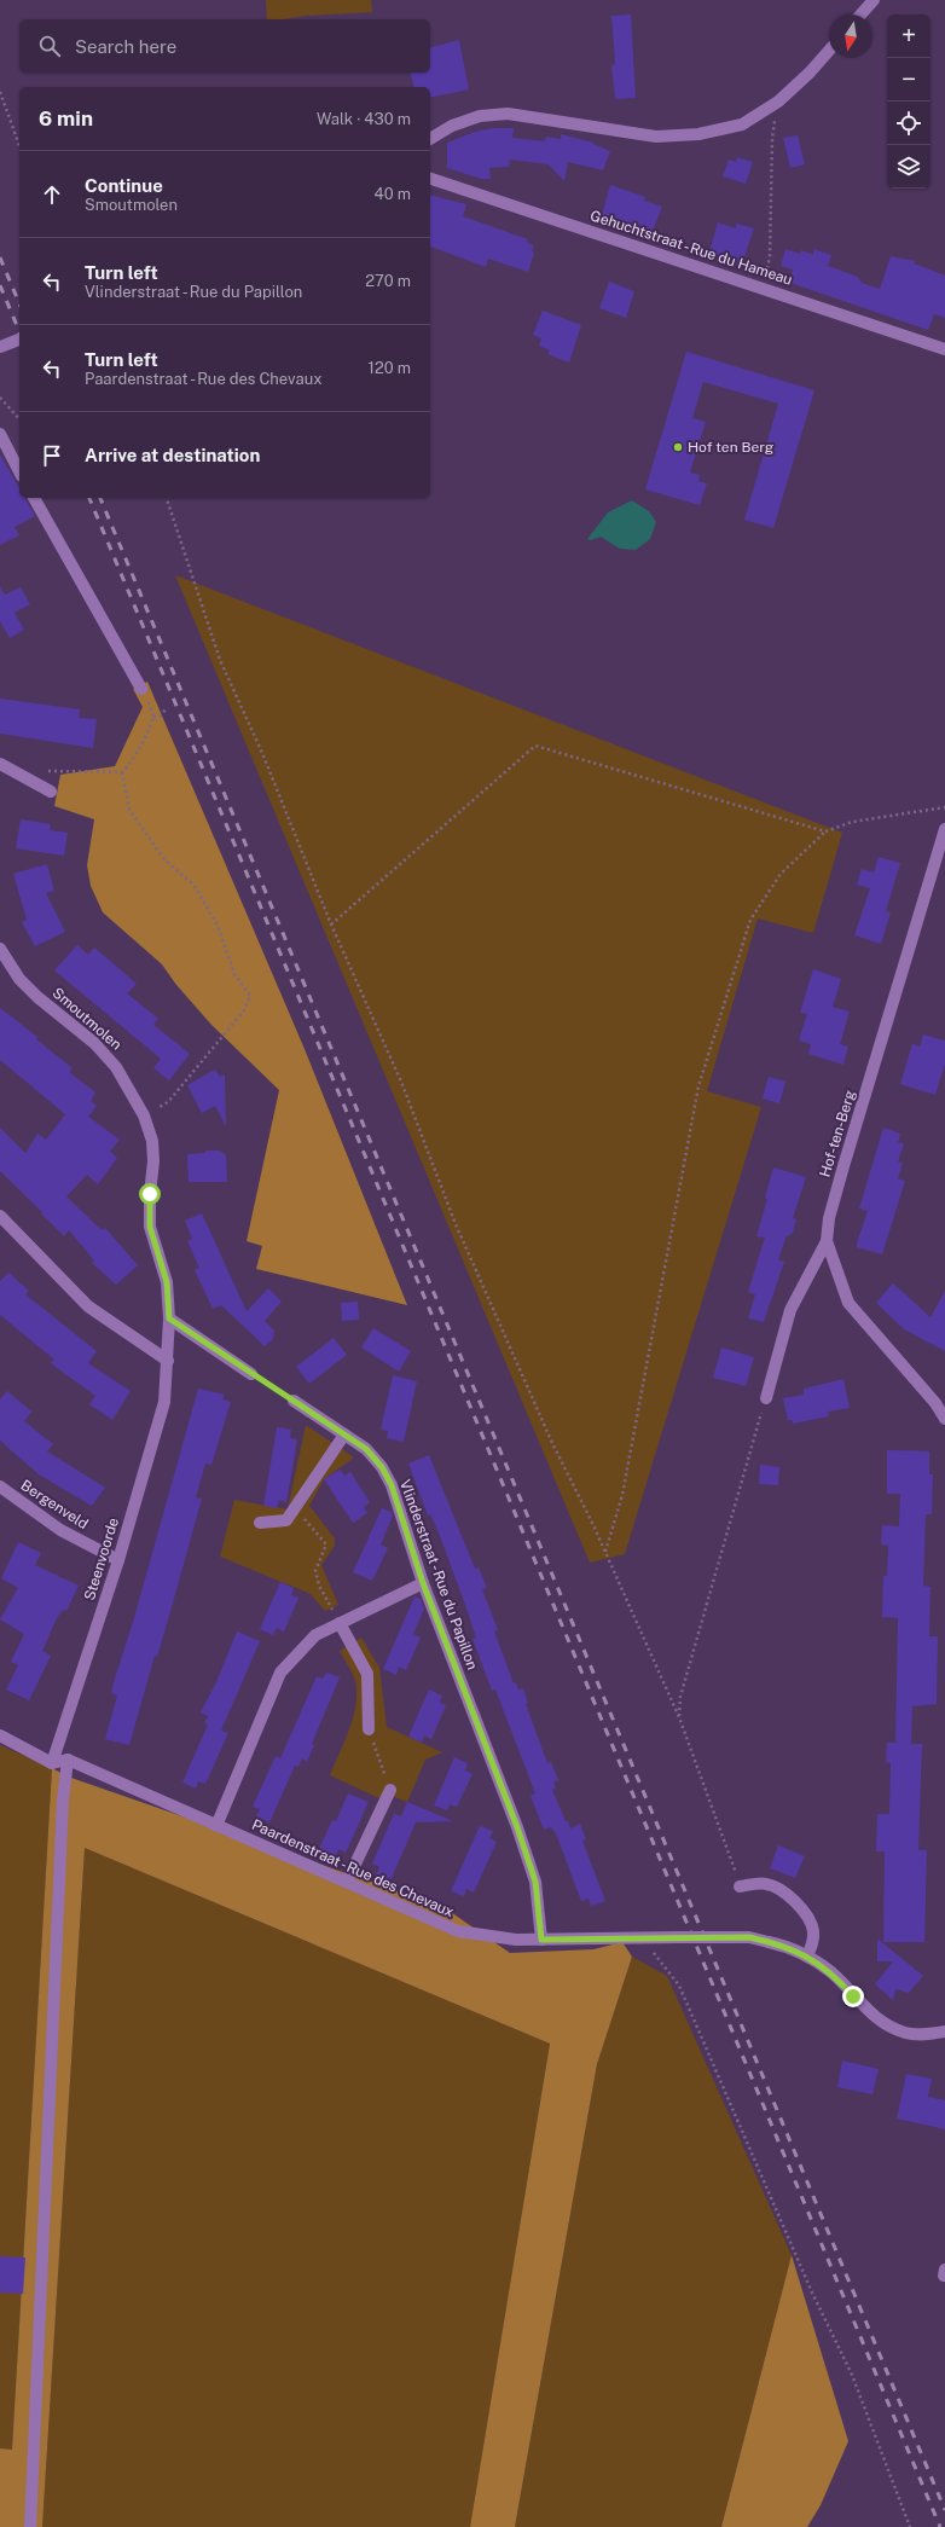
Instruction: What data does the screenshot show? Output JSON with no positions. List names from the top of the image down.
{
  "streets": {
    "street": [
      "Gehuchtstraat - Rue du Hameau",
      "Smoutmolen",
      "Hof-ten-Berg",
      "Bergenveld",
      "Steenvoorde",
      "Vlinderstraat - Rue du Papillon",
      "Paardenstraat - Rue des Chevaux"
    ]
  },
  "crossings": [
    ["Smoutmolen", "Steenvoorde"],
    ["Bergenveld", "Steenvoorde"],
    ["Vlinderstraat - Rue du Papillon", "Paardenstraat - Rue des Chevaux"]
  ],
  "places": ["Hof ten Berg"],
  "north": "bottom",
  "page": {
    "map_buttons": ["+", "−"],
    "search": "Search here",
    "heading": ["6 min", "Walk · 430 m"],
    "list": [
      ["Continue", "Smoutmolen", "40 m"],
      ["Turn left", "Vlinderstraat - Rue du Papillon", "270 m"],
      ["Turn left", "Paardenstraat - Rue des Chevaux", "120 m"],
      "Arrive at destination"
    ]
  }
}
